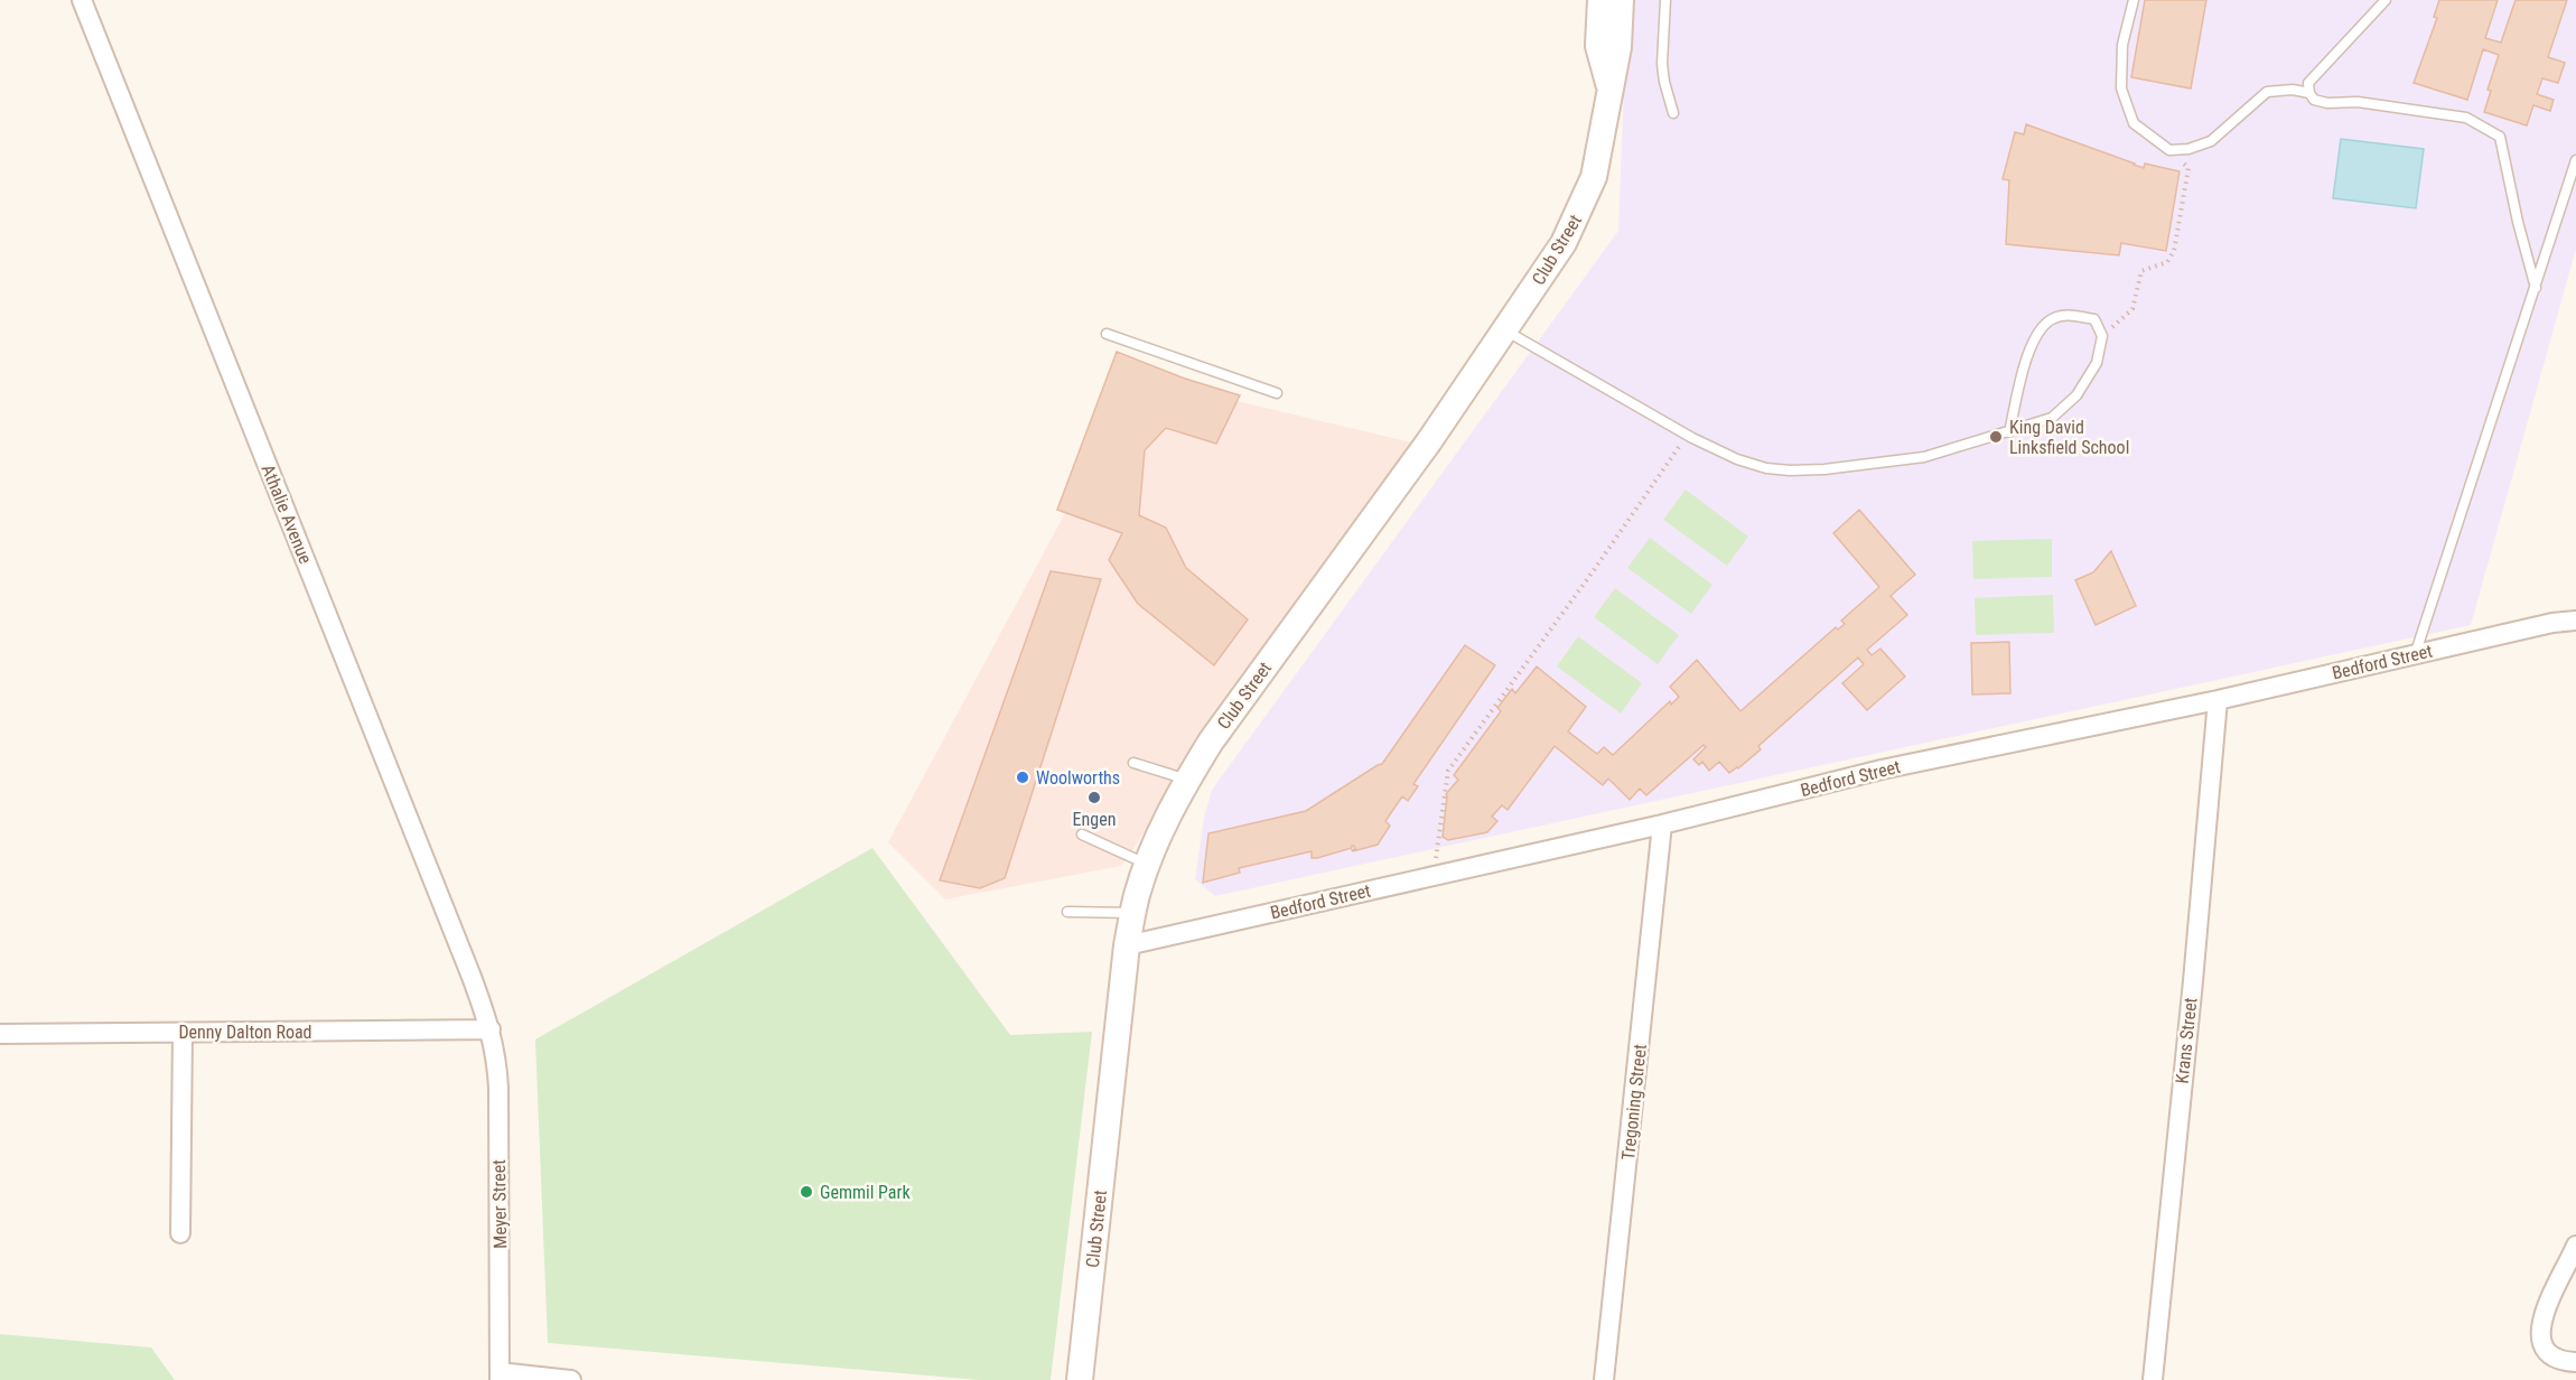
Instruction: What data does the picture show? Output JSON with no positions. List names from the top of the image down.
{
  "streets": {
    "main road": ["Club Street"],
    "street": [
      "Athalie Avenue",
      "Bedford Street",
      "Denny Dalton Road",
      "Krans Street",
      "Tregoning Street",
      "Meyer Street"
    ]
  },
  "crossings": [
    ["Club Street", "Bedford Street"],
    ["Athalie Avenue", "Denny Dalton Road"],
    ["Athalie Avenue", "Meyer Street"],
    ["Bedford Street", "Krans Street"],
    ["Bedford Street", "Tregoning Street"],
    ["Denny Dalton Road", "Meyer Street"]
  ],
  "places": [
    "King David Linksfield School",
    "Woolworths",
    "Engen",
    "Gemmil Park"
  ]
}
